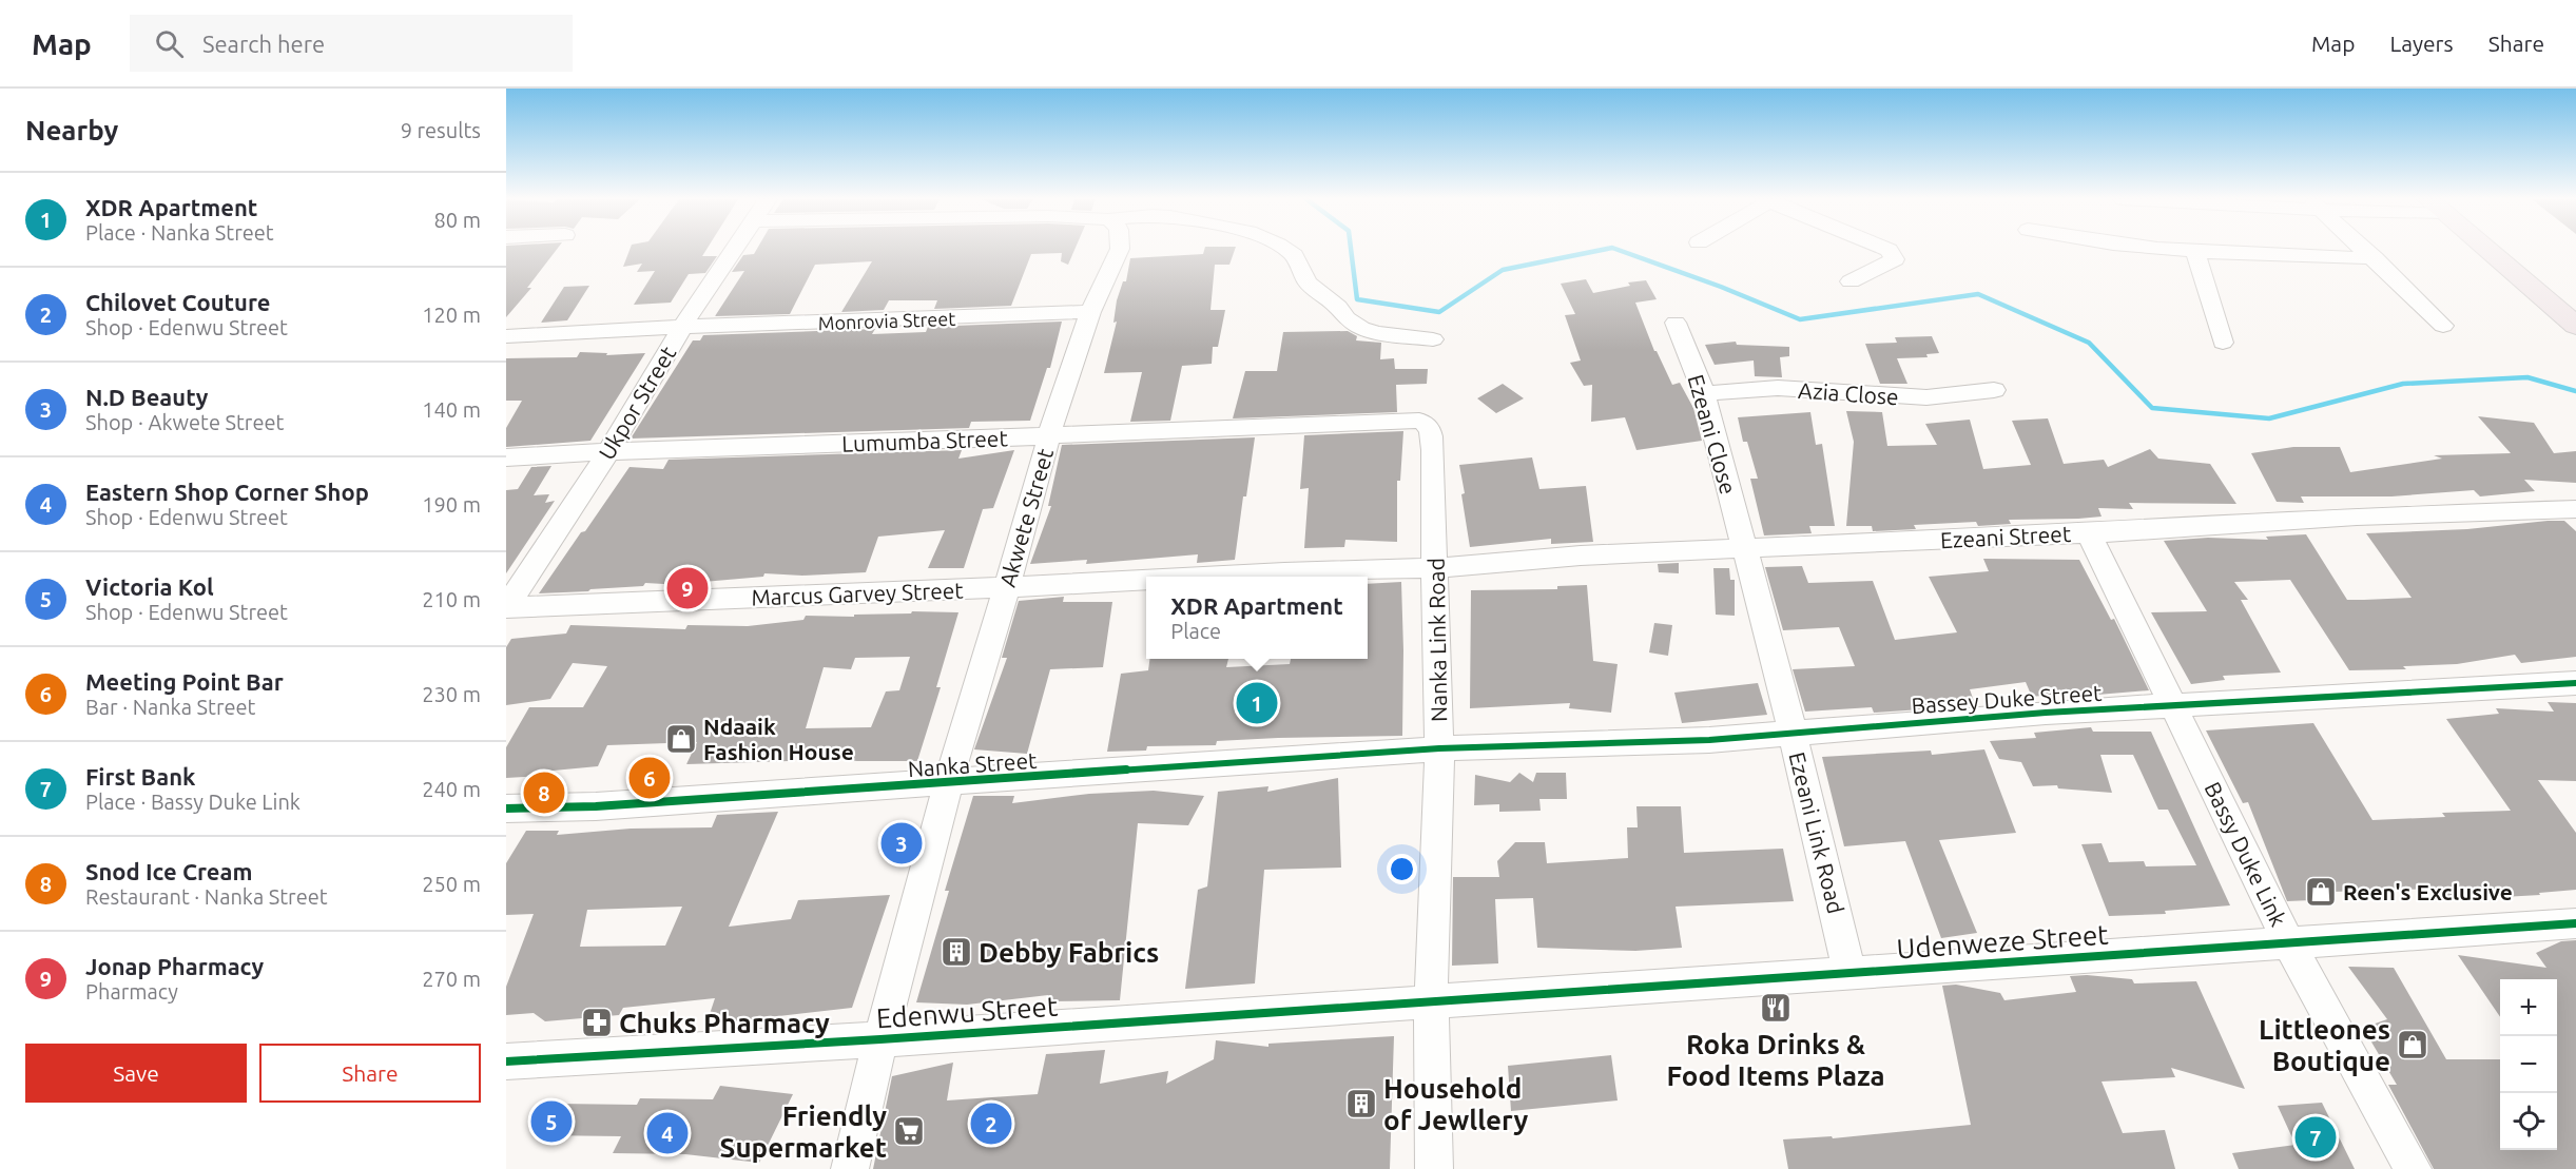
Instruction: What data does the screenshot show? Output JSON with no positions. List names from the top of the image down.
{
  "streets": {
    "street": [
      "Monrovia Street",
      "Azia Close",
      "Ukpor Street",
      "Ezeani Close",
      "Lumumba Street",
      "Akwete Street",
      "Ezeani Street",
      "Marcus Garvey Street",
      "Nanka Link Road",
      "Bassey Duke Street",
      "Nanka Street",
      "Ezeani Link Road",
      "Bassy Duke Link",
      "Udenweze Street",
      "Edenwu Street"
    ]
  },
  "crossings": [
    ["Monrovia Street", "Ukpor Street"],
    ["Monrovia Street", "Akwete Street"],
    ["Azia Close", "Ezeani Close"],
    ["Ukpor Street", "Lumumba Street"],
    ["Ukpor Street", "Marcus Garvey Street"],
    ["Ezeani Close", "Ezeani Street"],
    ["Ezeani Close", "Ezeani Link Road"],
    ["Lumumba Street", "Akwete Street"],
    ["Lumumba Street", "Nanka Link Road"],
    ["Akwete Street", "Marcus Garvey Street"],
    ["Akwete Street", "Nanka Street"],
    ["Akwete Street", "Edenwu Street"],
    ["Ezeani Street", "Marcus Garvey Street"],
    ["Ezeani Street", "Nanka Link Road"],
    ["Ezeani Street", "Ezeani Link Road"],
    ["Ezeani Street", "Bassy Duke Link"],
    ["Marcus Garvey Street", "Nanka Link Road"],
    ["Nanka Link Road", "Bassey Duke Street"],
    ["Nanka Link Road", "Nanka Street"],
    ["Nanka Link Road", "Udenweze Street"],
    ["Nanka Link Road", "Edenwu Street"],
    ["Bassey Duke Street", "Nanka Street"],
    ["Bassey Duke Street", "Ezeani Link Road"],
    ["Bassey Duke Street", "Bassy Duke Link"],
    ["Ezeani Link Road", "Udenweze Street"],
    ["Bassy Duke Link", "Udenweze Street"],
    ["Udenweze Street", "Edenwu Street"]
  ],
  "places": {
    "shop": ["Ndaaik Fashion House", "Reen's Exclusive", "Littleones Boutique"],
    "building": ["Debby Fabrics", "Household of Jewllery"],
    "restaurant": ["Roka Drinks & Food Items Plaza"],
    "pharmacy": ["Chuks Pharmacy"],
    "supermarket": ["Friendly Supermarket"]
  },
  "page": {
    "header": "Map",
    "search": "Search here",
    "nav": ["Map", "Layers", "Share"],
    "heading": ["Nearby", "9 results"],
    "list": [
      {
        "mark": "1",
        "name": "XDR Apartment",
        "note": "Place · Nanka Street",
        "value": "80 m"
      },
      {
        "mark": "2",
        "name": "Chilovet Couture",
        "note": "Shop · Edenwu Street",
        "value": "120 m"
      },
      {
        "mark": "3",
        "name": "N.D Beauty",
        "note": "Shop · Akwete Street",
        "value": "140 m"
      },
      {
        "mark": "4",
        "name": "Eastern Shop Corner Shop",
        "note": "Shop · Edenwu Street",
        "value": "190 m"
      },
      {
        "mark": "5",
        "name": "Victoria Kol",
        "note": "Shop · Edenwu Street",
        "value": "210 m"
      },
      {
        "mark": "6",
        "name": "Meeting Point Bar",
        "note": "Bar · Nanka Street",
        "value": "230 m"
      },
      {
        "mark": "7",
        "name": "First Bank",
        "note": "Place · Bassy Duke Link",
        "value": "240 m"
      },
      {
        "mark": "8",
        "name": "Snod Ice Cream",
        "note": "Restaurant · Nanka Street",
        "value": "250 m"
      },
      {
        "mark": "9",
        "name": "Jonap Pharmacy",
        "note": "Pharmacy",
        "value": "270 m"
      }
    ],
    "pins": [
      "9",
      "1",
      "6",
      "8",
      "3",
      "5",
      "2",
      "4",
      "7"
    ],
    "popup": ["XDR Apartment", "Place"],
    "map_buttons": ["+", "−"],
    "buttons": ["Save", "Share"]
  }
}
